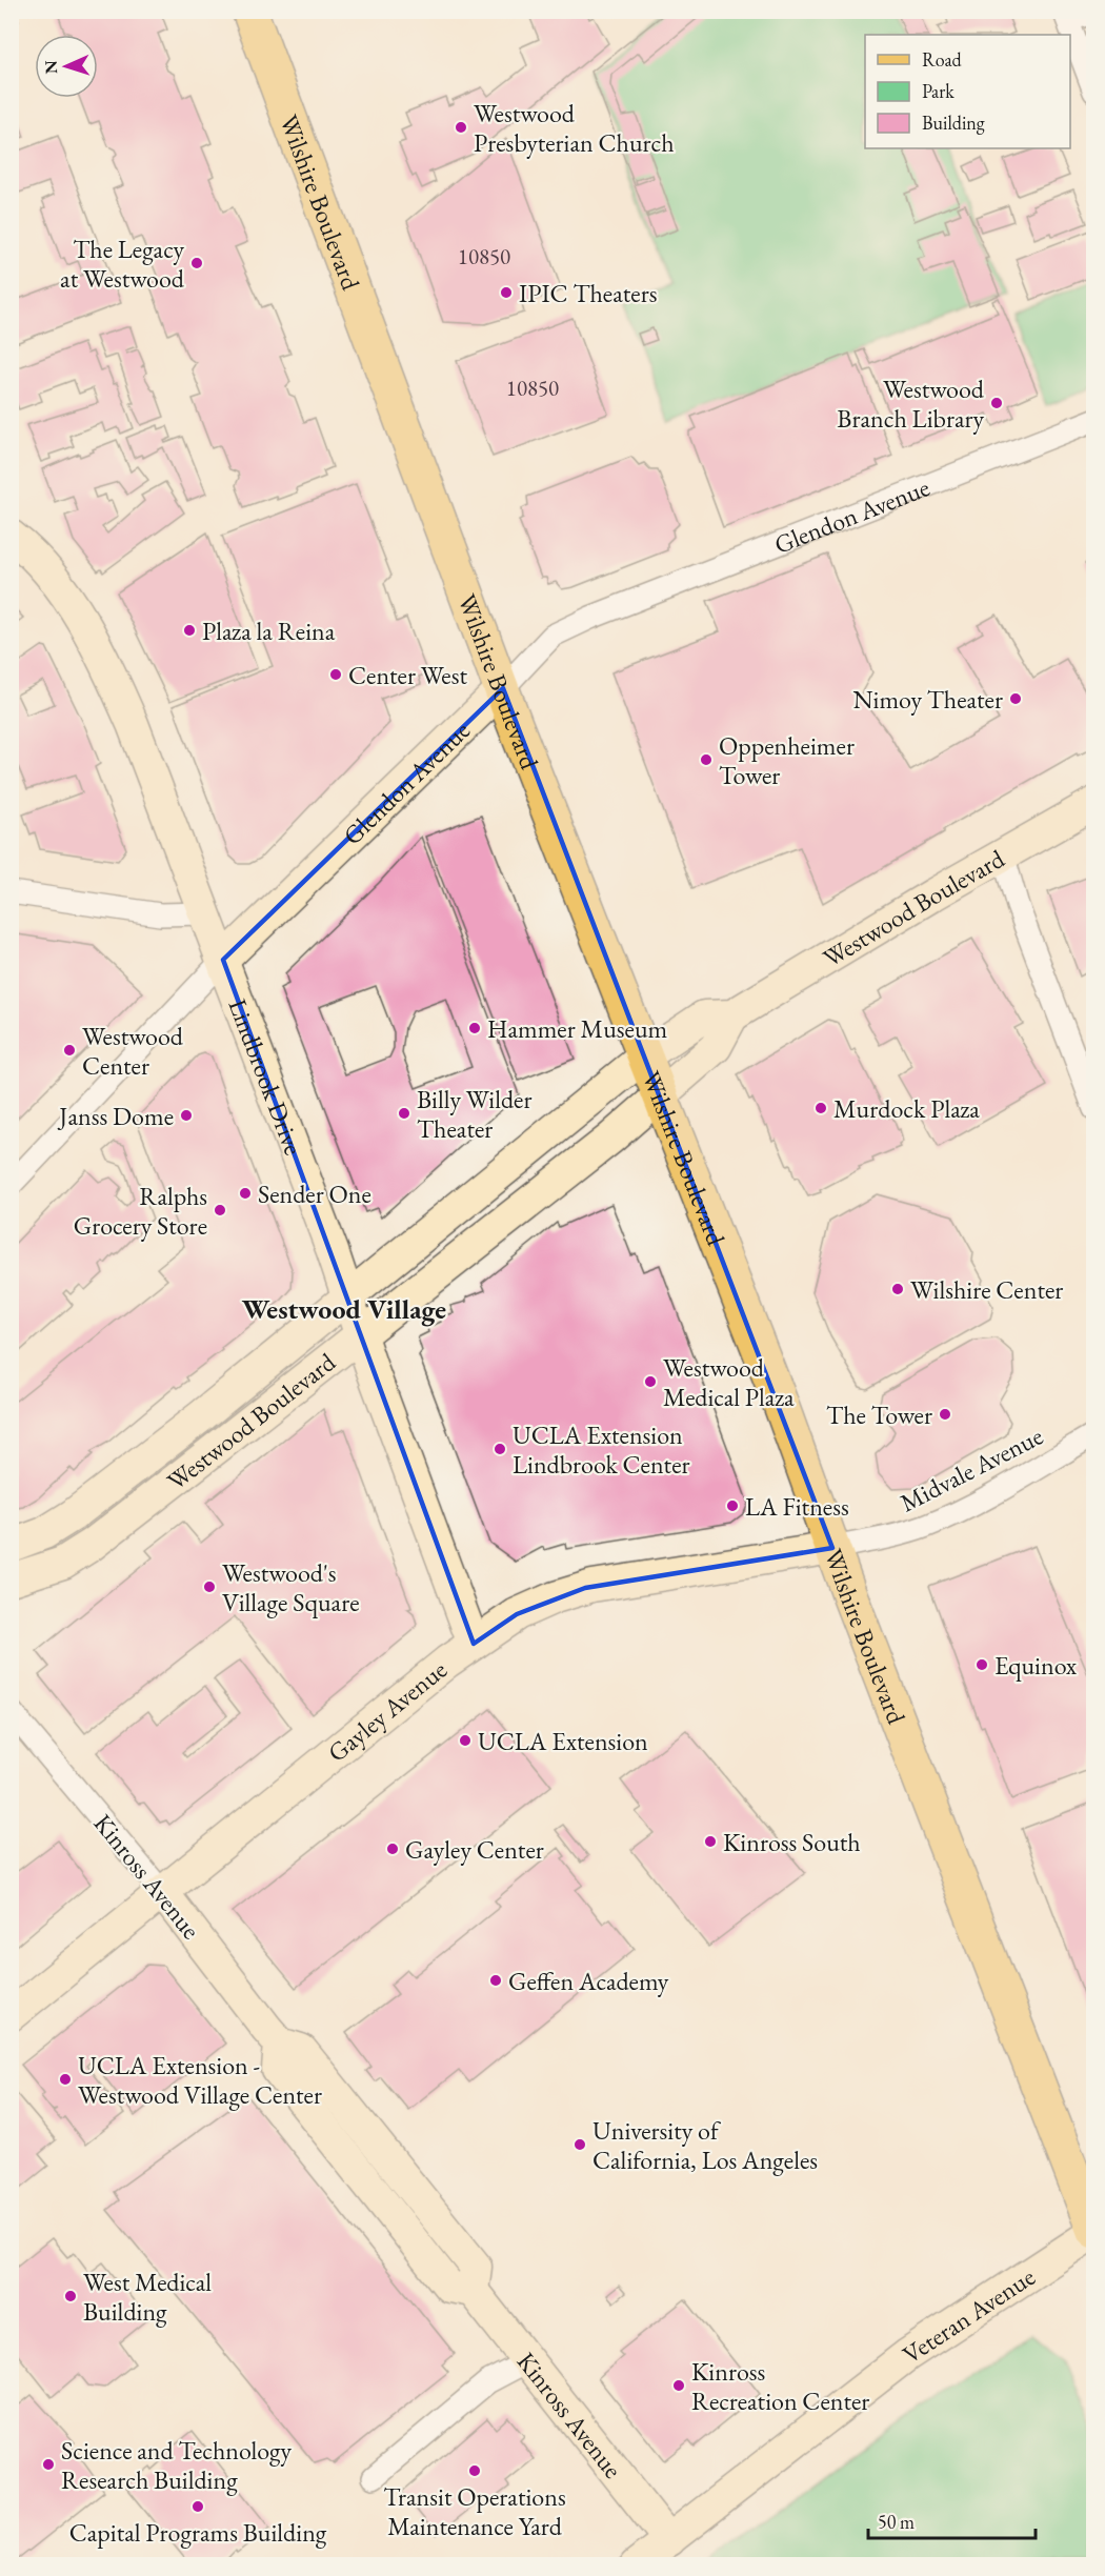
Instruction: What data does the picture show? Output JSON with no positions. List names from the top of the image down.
{
  "streets": {
    "main road": ["Wilshire Boulevard"],
    "street": [
      "Glendon Avenue",
      "Westwood Boulevard",
      "Lindbrook Drive",
      "Midvale Avenue",
      "Gayley Avenue",
      "Kinross Avenue",
      "Veteran Avenue"
    ]
  },
  "crossings": [
    ["Wilshire Boulevard", "Glendon Avenue"],
    ["Wilshire Boulevard", "Westwood Boulevard"],
    ["Wilshire Boulevard", "Midvale Avenue"],
    ["Wilshire Boulevard", "Gayley Avenue"],
    ["Wilshire Boulevard", "Veteran Avenue"],
    ["Glendon Avenue", "Lindbrook Drive"],
    ["Westwood Boulevard", "Lindbrook Drive"],
    ["Lindbrook Drive", "Gayley Avenue"],
    ["Midvale Avenue", "Gayley Avenue"],
    ["Gayley Avenue", "Kinross Avenue"],
    ["Kinross Avenue", "Veteran Avenue"]
  ],
  "districts": ["Westwood Village"],
  "places": [
    "Westwood Presbyterian Church",
    "The Legacy at Westwood",
    "IPIC Theaters",
    "Westwood Branch Library",
    "Plaza la Reina",
    "Center West",
    "Nimoy Theater",
    "Oppenheimer Tower",
    "Hammer Museum",
    "Westwood Center",
    "Murdock Plaza",
    "Billy Wilder Theater",
    "Janss Dome",
    "Sender One",
    "Ralphs Grocery Store",
    "Wilshire Center",
    "Westwood Medical Plaza",
    "The Tower",
    "UCLA Extension Lindbrook Center",
    "LA Fitness",
    "Westwood's Village Square",
    "Equinox",
    "UCLA Extension",
    "Kinross South",
    "Gayley Center",
    "Geffen Academy",
    "UCLA Extension - Westwood Village Center",
    "University of California, Los Angeles",
    "West Medical Building",
    "Kinross Recreation Center",
    "Science and Technology Research Building",
    "Transit Operations Maintenance Yard",
    "Capital Programs Building"
  ],
  "house_numbers": ["10850", "10850"],
  "legend": ["Road", "Park", "Building"],
  "scale_bar": "50 m",
  "north": "left"
}
